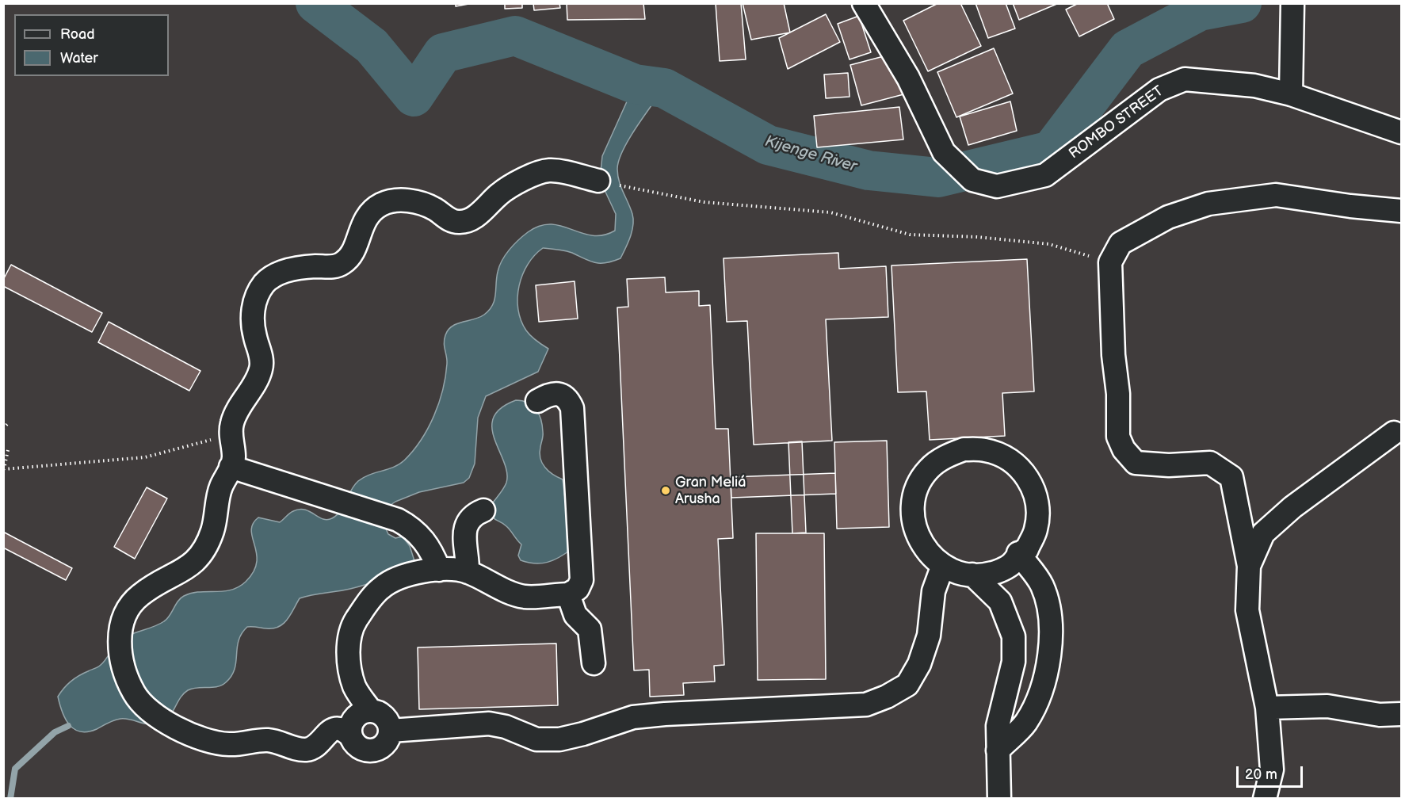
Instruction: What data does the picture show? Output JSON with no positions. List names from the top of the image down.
{
  "streets": {
    "street": ["ROMBO STREET"]
  },
  "water": ["Kijenge River"],
  "places": ["Gran Meliá Arusha"],
  "legend": ["Road", "Water"],
  "scale_bar": "20 m"
}
